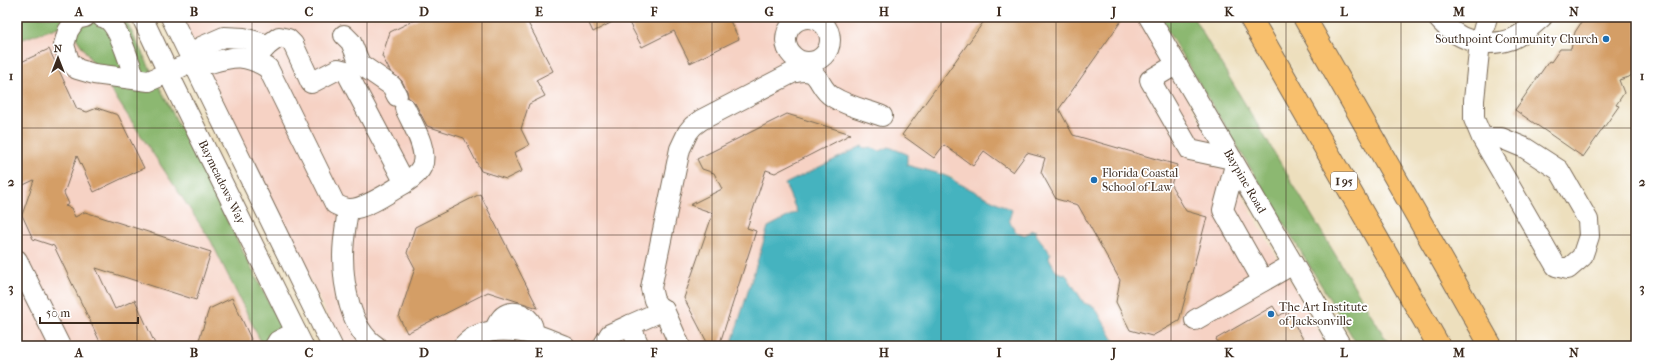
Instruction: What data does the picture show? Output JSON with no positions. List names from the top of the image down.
{
  "streets": {
    "highway": ["I 95"],
    "street": ["Baypine Road", "Baymeadows Way"]
  },
  "places": ["Southpoint Community Church", "Florida Coastal School of Law", "The Art Institute of Jacksonville"],
  "scale_bar": "50 m",
  "north": "top",
  "grid": {
    "columns": [
      "A",
      "B",
      "C",
      "D",
      "E",
      "F",
      "G",
      "H",
      "I",
      "J",
      "K",
      "L",
      "M",
      "N"
    ],
    "rows": ["1", "2", "3"]
  }
}
